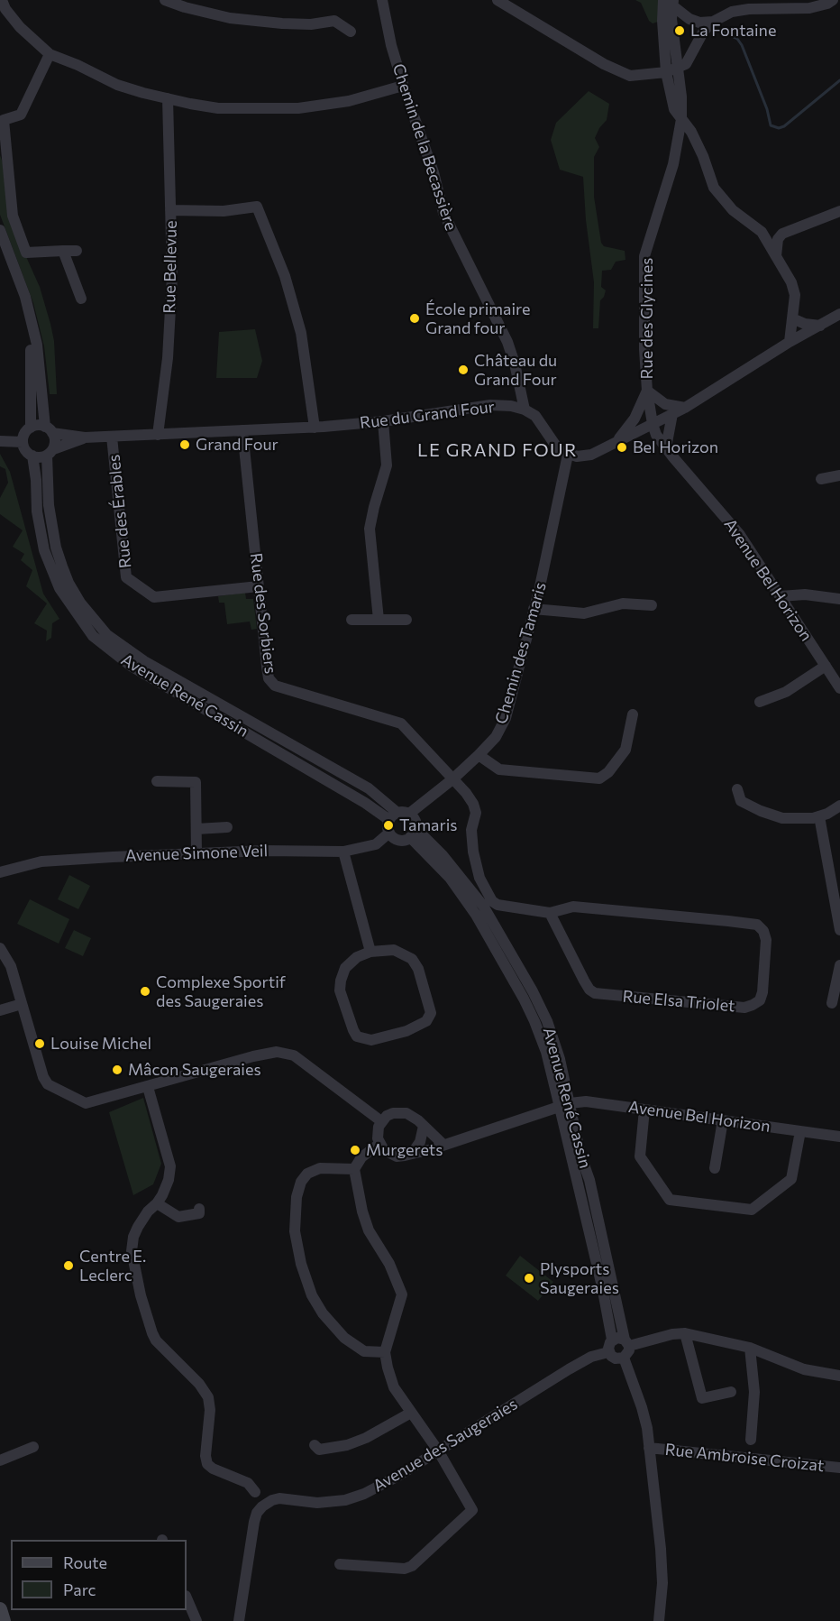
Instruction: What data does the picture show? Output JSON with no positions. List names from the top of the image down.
{
  "streets": {
    "street": [
      "Chemin de la Becassière",
      "Rue Bellevue",
      "Rue des Glycines",
      "Rue du Grand Four",
      "Rue des Érables",
      "Avenue Bel Horizon",
      "Rue des Sorbiers",
      "Chemin des Tamaris",
      "Avenue René Cassin",
      "Avenue Simone Veil",
      "Rue Elsa Triolet",
      "Avenue des Saugeraies",
      "Rue Ambroise Croizat"
    ]
  },
  "crossings": [
    ["Chemin de la Becassière", "Rue du Grand Four"],
    ["Rue Bellevue", "Rue du Grand Four"],
    ["Rue des Glycines", "Avenue Bel Horizon"],
    ["Rue du Grand Four", "Rue des Érables"],
    ["Rue du Grand Four", "Rue des Sorbiers"],
    ["Rue du Grand Four", "Avenue René Cassin"],
    ["Rue des Érables", "Rue des Sorbiers"],
    ["Avenue Bel Horizon", "Avenue René Cassin"],
    ["Rue des Sorbiers", "Chemin des Tamaris"],
    ["Rue des Sorbiers", "Rue Elsa Triolet"],
    ["Chemin des Tamaris", "Avenue René Cassin"],
    ["Chemin des Tamaris", "Avenue Simone Veil"],
    ["Chemin des Tamaris", "Rue Elsa Triolet"],
    ["Avenue René Cassin", "Avenue Simone Veil"],
    ["Avenue René Cassin", "Avenue des Saugeraies"]
  ],
  "districts": ["LE GRAND FOUR"],
  "places": [
    "La Fontaine",
    "École primaire Grand four",
    "Château du Grand Four",
    "Grand Four",
    "Bel Horizon",
    "Tamaris",
    "Complexe Sportif des Saugeraies",
    "Louise Michel",
    "Mâcon Saugeraies",
    "Murgerets",
    "Centre E. Leclerc",
    "Plysports Saugeraies"
  ],
  "legend": ["Route", "Parc"]
}
